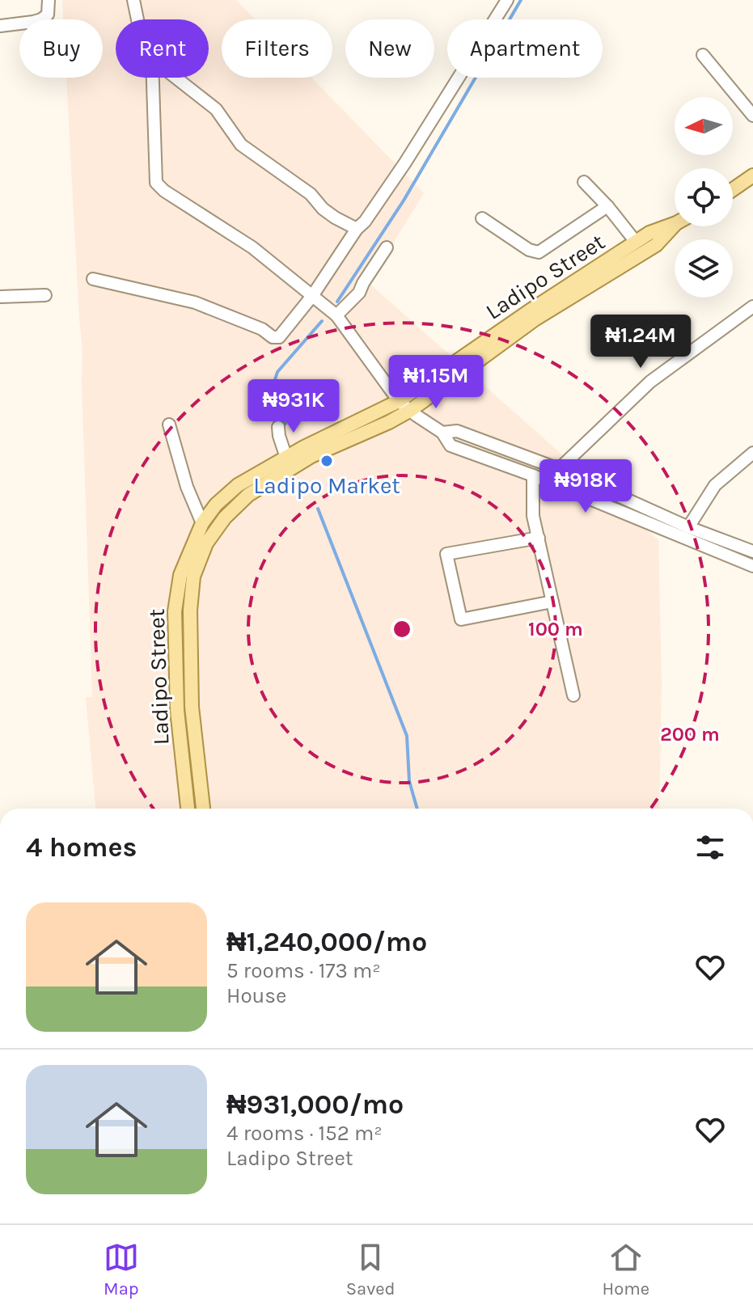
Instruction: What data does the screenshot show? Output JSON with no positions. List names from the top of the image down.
{
  "streets": {
    "main road": ["Ladipo Street"]
  },
  "places": ["Ladipo Market"],
  "north": "left",
  "page": {
    "chip": [
      "Buy",
      "Rent",
      "Filters",
      "New",
      "Apartment"
    ],
    "price": [
      "₦1.24M",
      "₦1.15M",
      "₦931K",
      "₦918K"
    ],
    "heading": "4 homes",
    "list": [
      {
        "name": "₦1,240,000/mo",
        "note": "5 rooms · 173 m² · House"
      },
      {
        "name": "₦931,000/mo",
        "note": "4 rooms · 152 m² · Ladipo Street"
      }
    ],
    "tabs": ["Map", "Saved", "Home"]
  },
  "rings": ["100 m", "200 m"]
}
